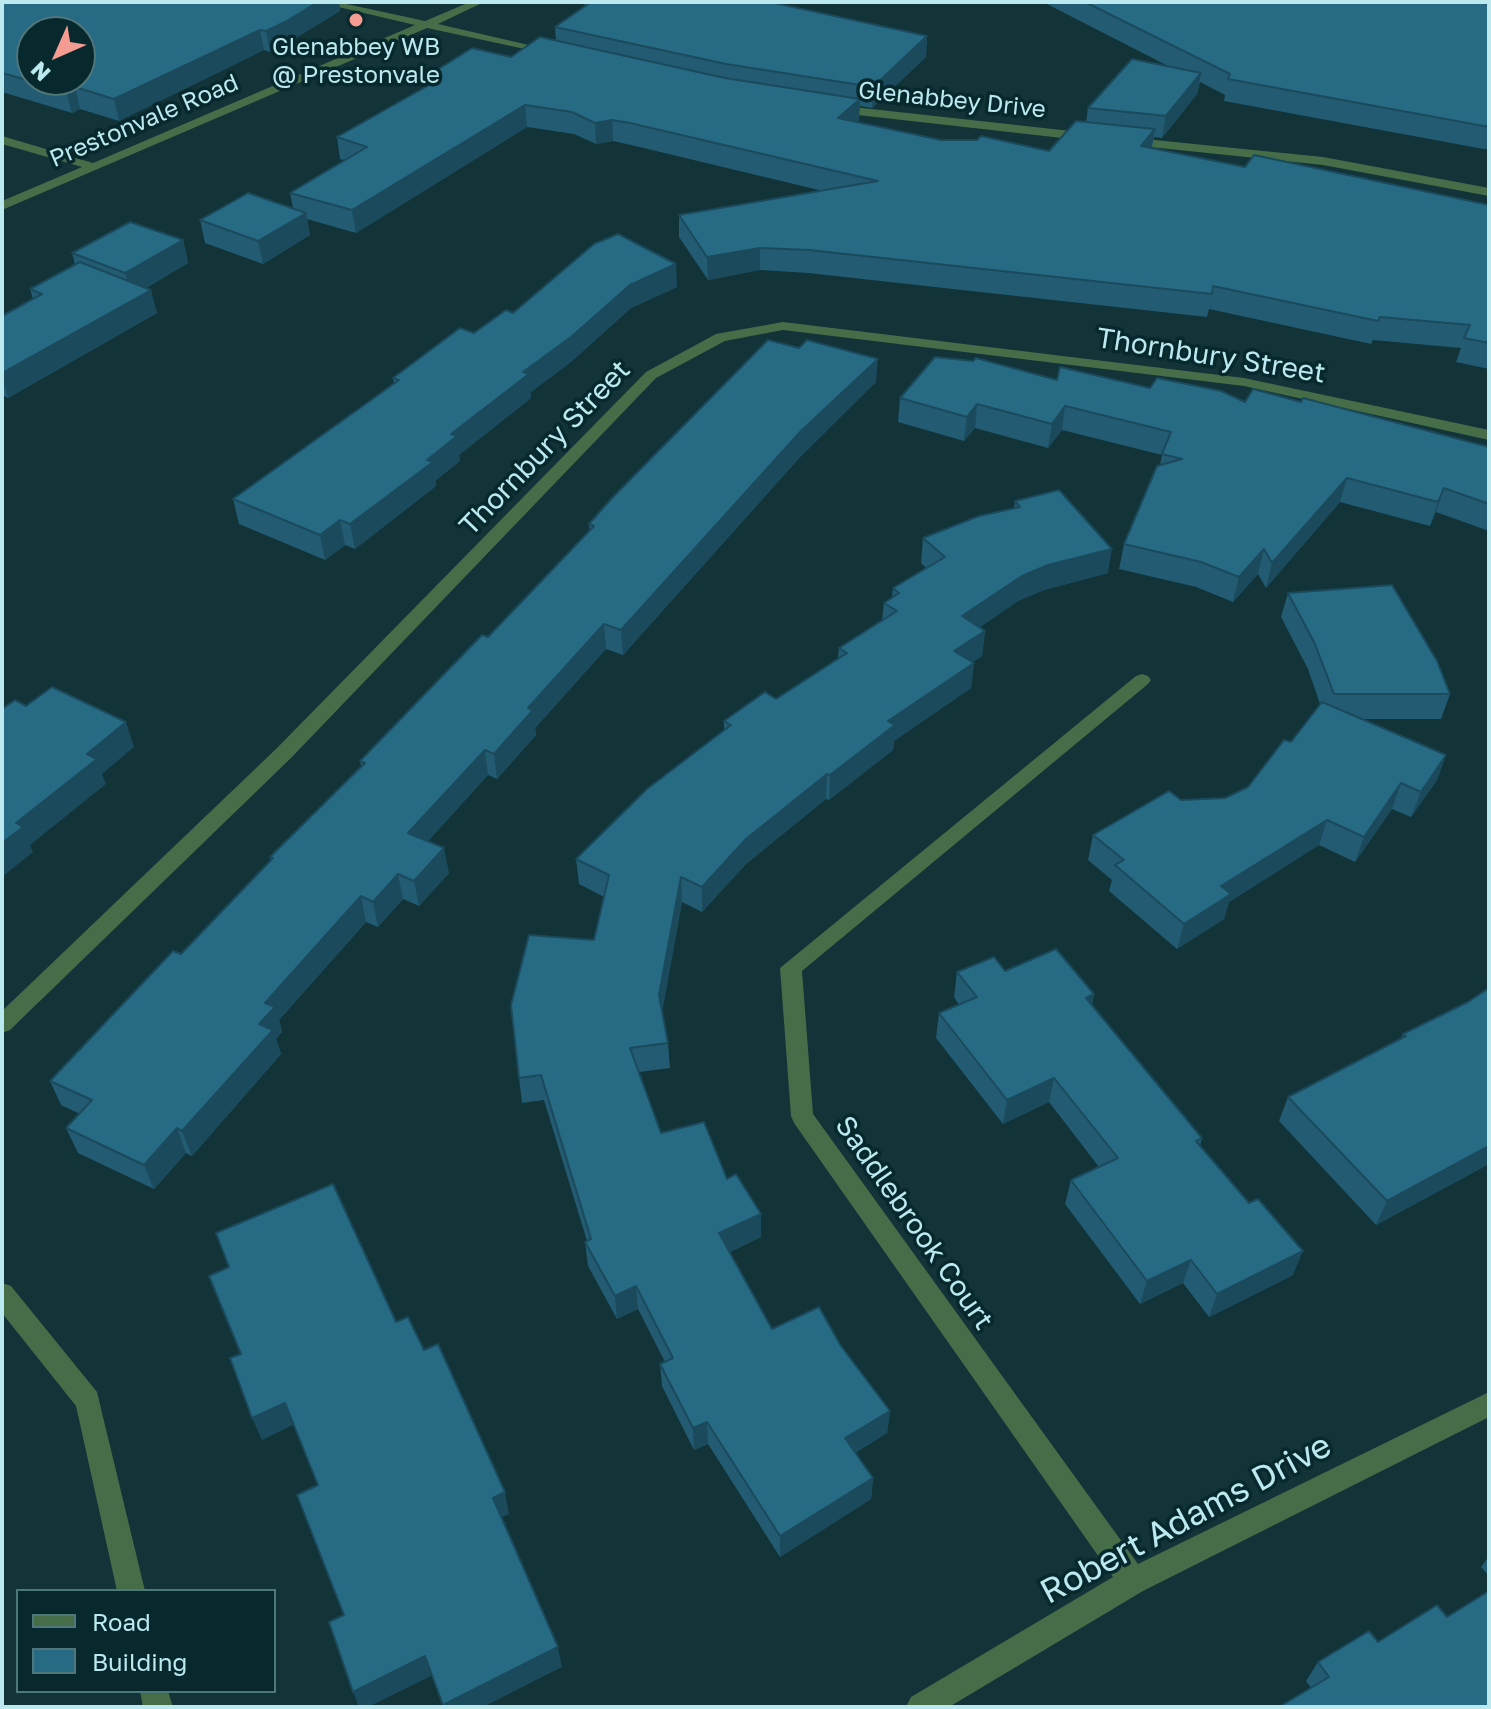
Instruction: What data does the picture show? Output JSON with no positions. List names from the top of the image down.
{
  "streets": {
    "street": [
      "Glenabbey Drive",
      "Prestonvale Road",
      "Thornbury Street",
      "Saddlebrook Court",
      "Robert Adams Drive"
    ]
  },
  "crossings": [
    ["Saddlebrook Court", "Robert Adams Drive"]
  ],
  "places": ["Glenabbey WB @ Prestonvale"],
  "legend": ["Road", "Building"],
  "north": "bottom left"
}
